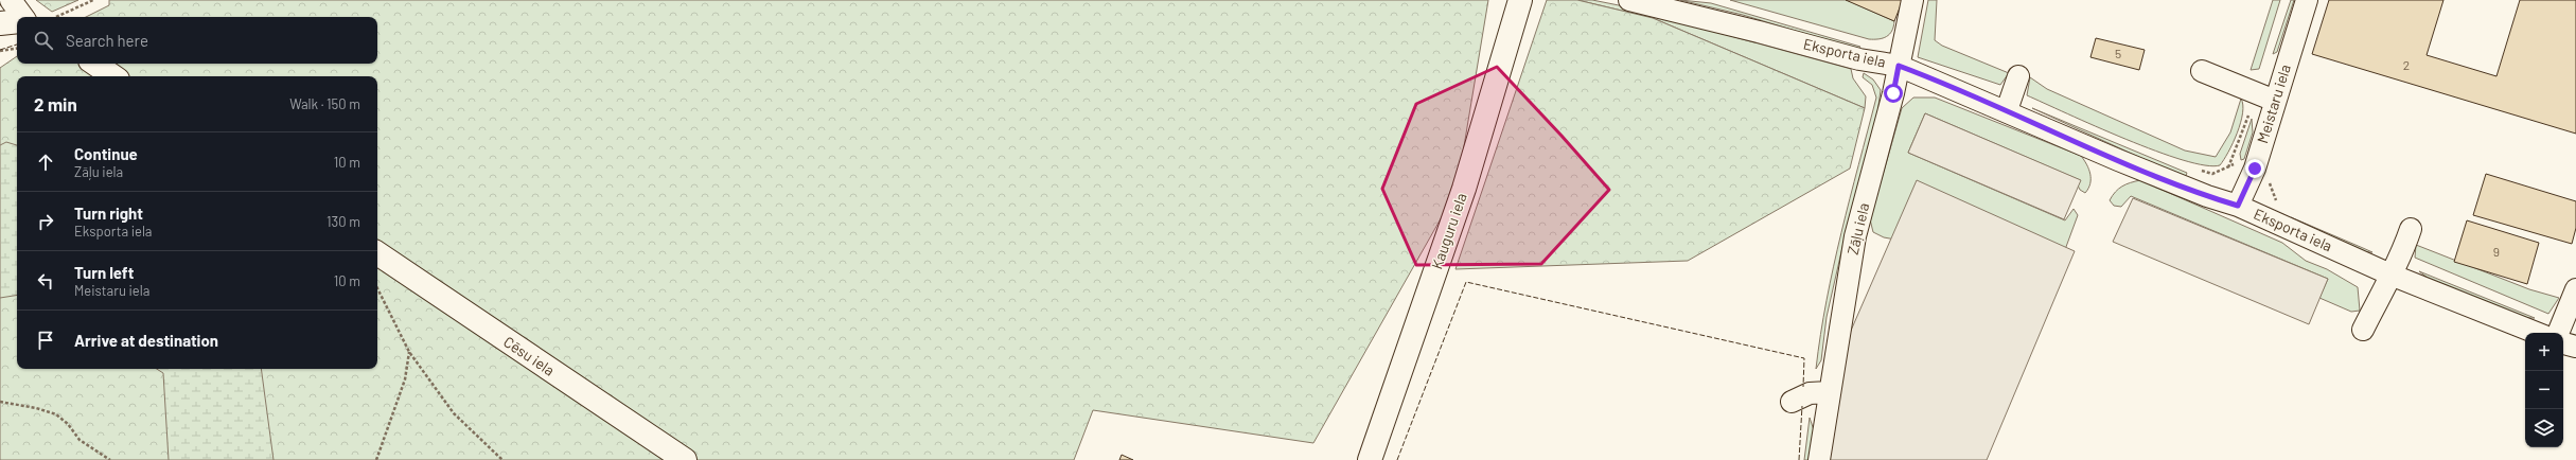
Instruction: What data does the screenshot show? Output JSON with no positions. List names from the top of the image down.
{
  "streets": {
    "main road": ["Kauguru iela", "Cēsu iela"],
    "street": ["Eksporta iela", "Meistaru iela", "Zāļu iela"]
  },
  "crossings": [
    ["Eksporta iela", "Meistaru iela"],
    ["Eksporta iela", "Zāļu iela"]
  ],
  "house_numbers": ["5", "2", "9"],
  "page": {
    "search": "Search here",
    "heading": ["2 min", "Walk · 150 m"],
    "list": [
      ["Continue", "Zāļu iela", "10 m"],
      ["Turn right", "Eksporta iela", "130 m"],
      ["Turn left", "Meistaru iela", "10 m"],
      "Arrive at destination"
    ],
    "map_buttons": ["+", "−"]
  }
}
